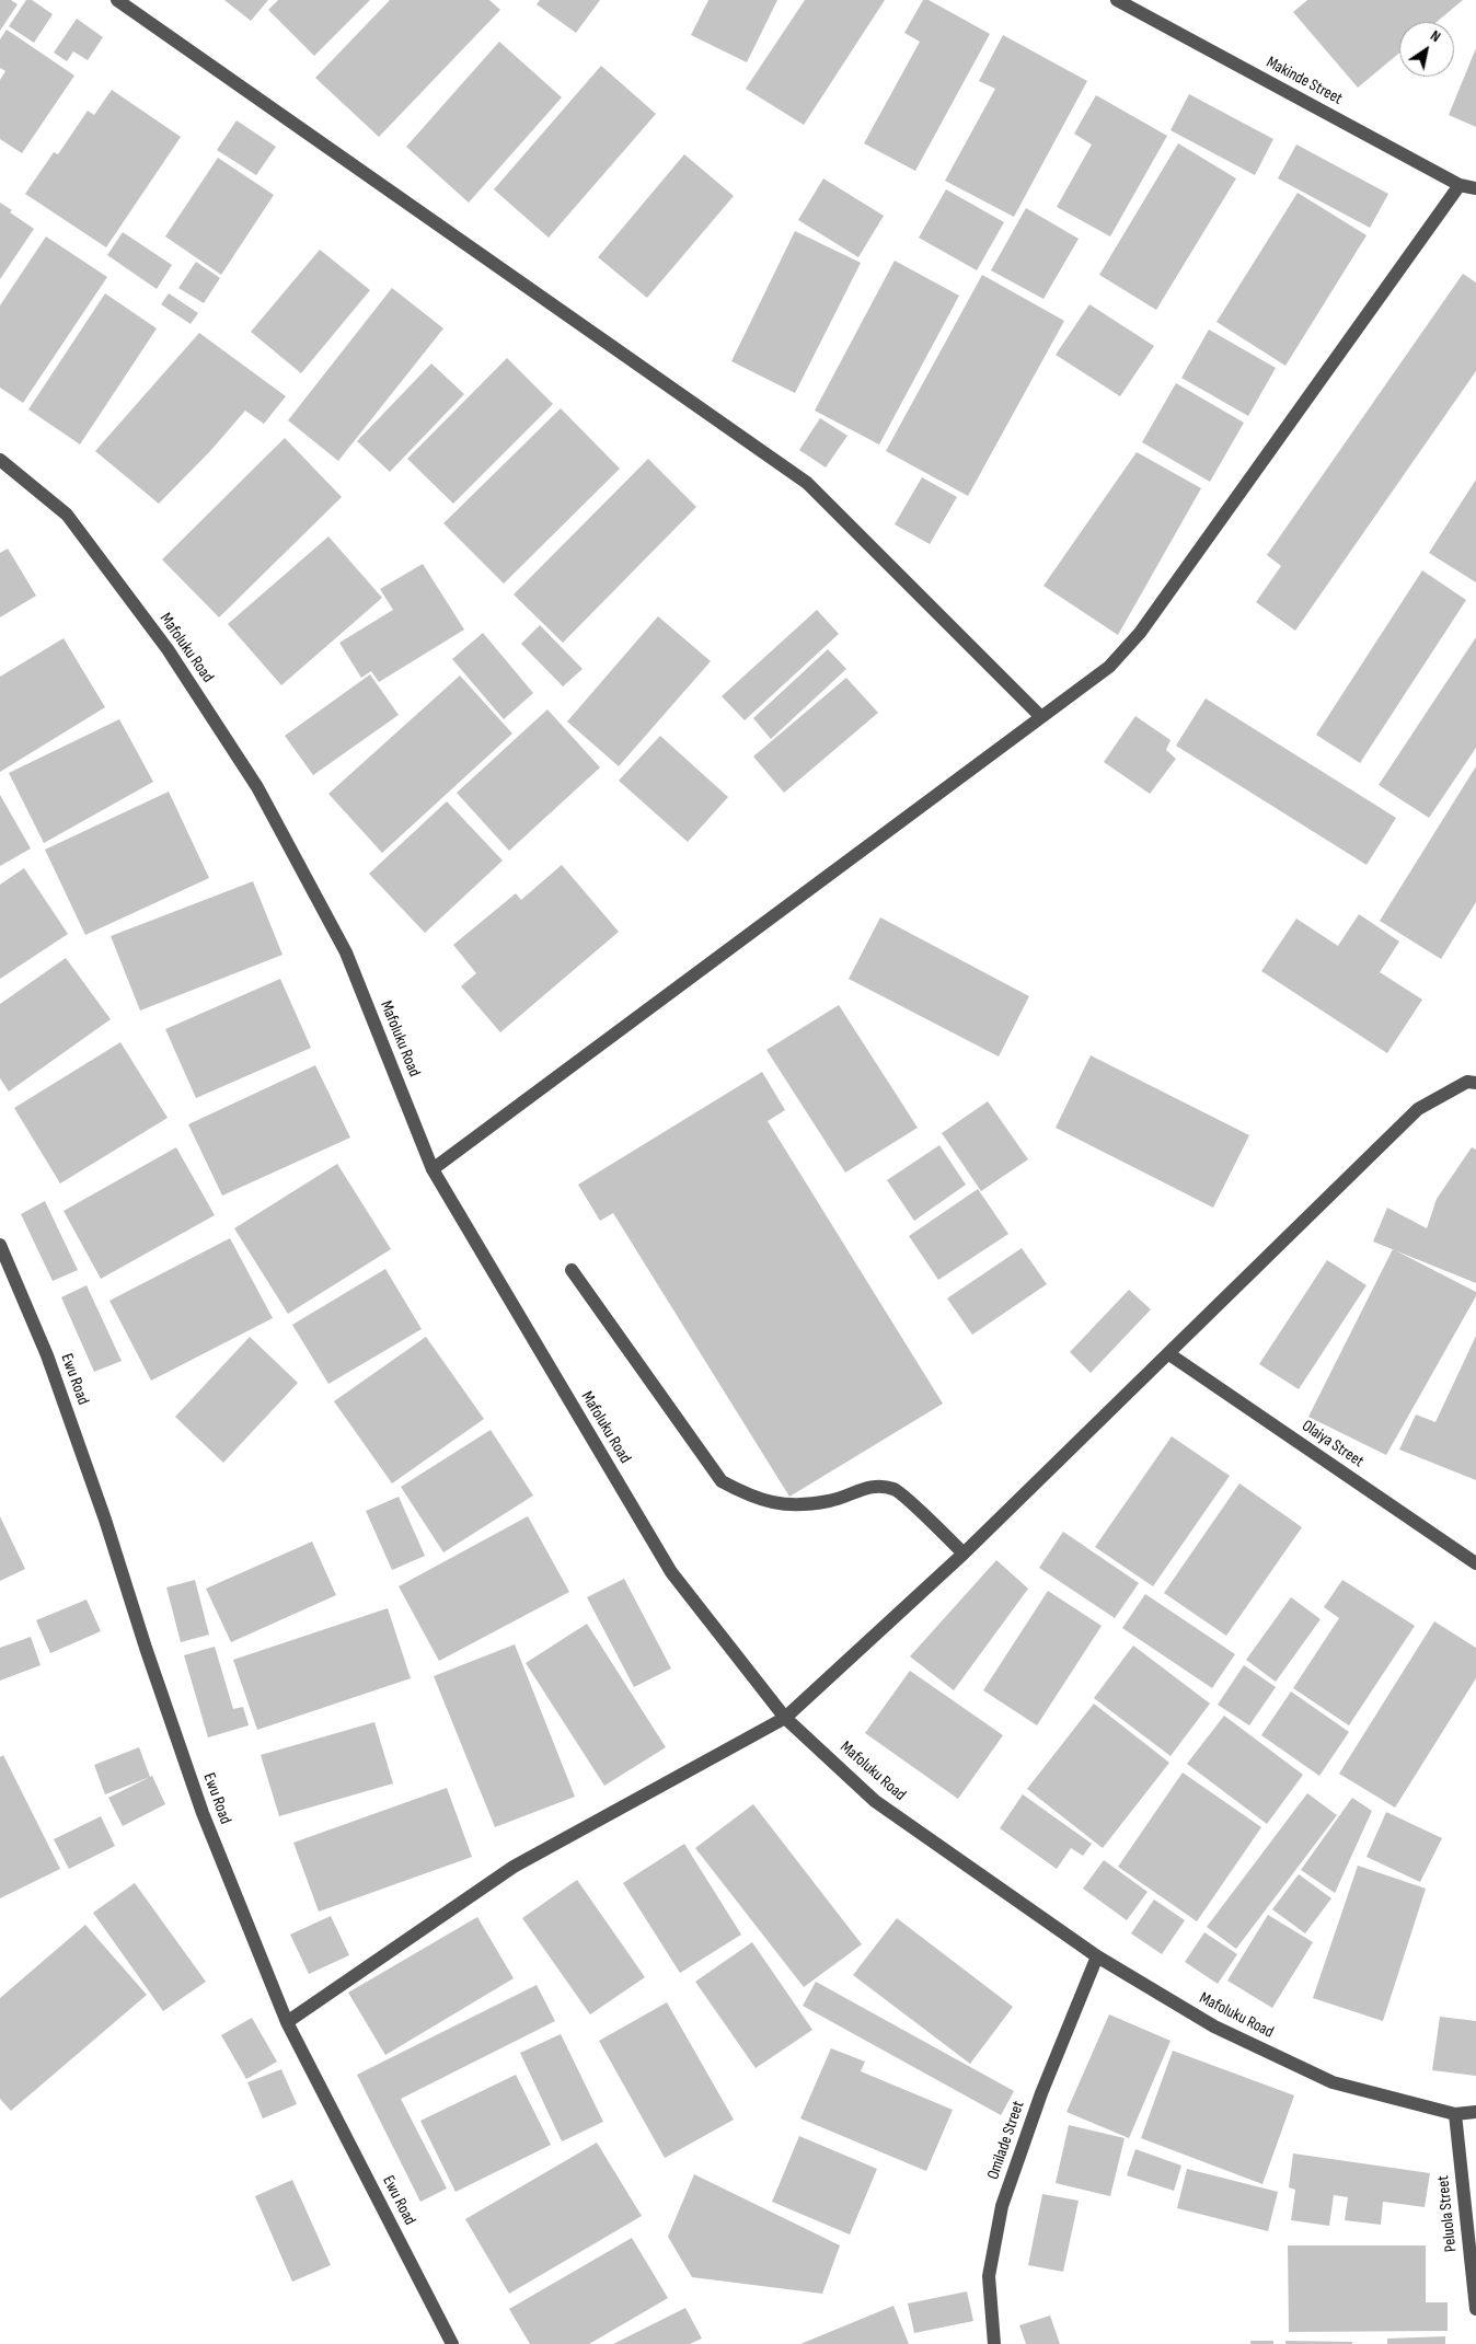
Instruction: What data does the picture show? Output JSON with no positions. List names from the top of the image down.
{
  "streets": {
    "street": [
      "Makinde Street",
      "Mafoluku Road",
      "Ewu Road",
      "Olaiya Street",
      "Omilade Street",
      "Peluola Street"
    ]
  },
  "crossings": [
    ["Mafoluku Road", "Omilade Street"],
    ["Mafoluku Road", "Peluola Street"]
  ],
  "north": "top right"
}
